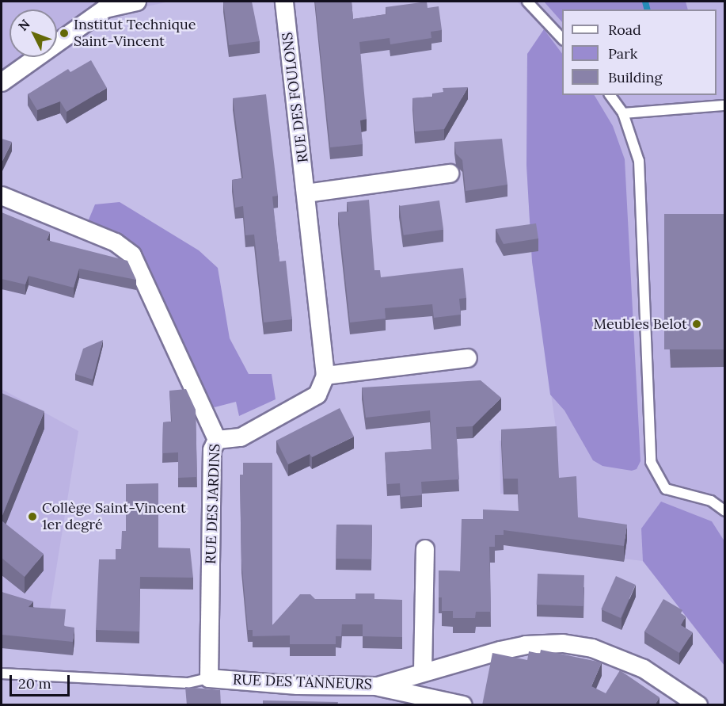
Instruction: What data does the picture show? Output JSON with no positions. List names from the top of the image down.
{
  "streets": {
    "street": ["RUE DES FOULONS", "RUE DES JARDINS", "RUE DES TANNEURS"]
  },
  "crossings": [
    ["RUE DES JARDINS", "RUE DES TANNEURS"]
  ],
  "places": ["Institut Technique Saint-Vincent", "Meubles Belot", "Collège Saint-Vincent 1er degré"],
  "legend": ["Road", "Park", "Building"],
  "scale_bar": "20 m",
  "north": "top left"
}
